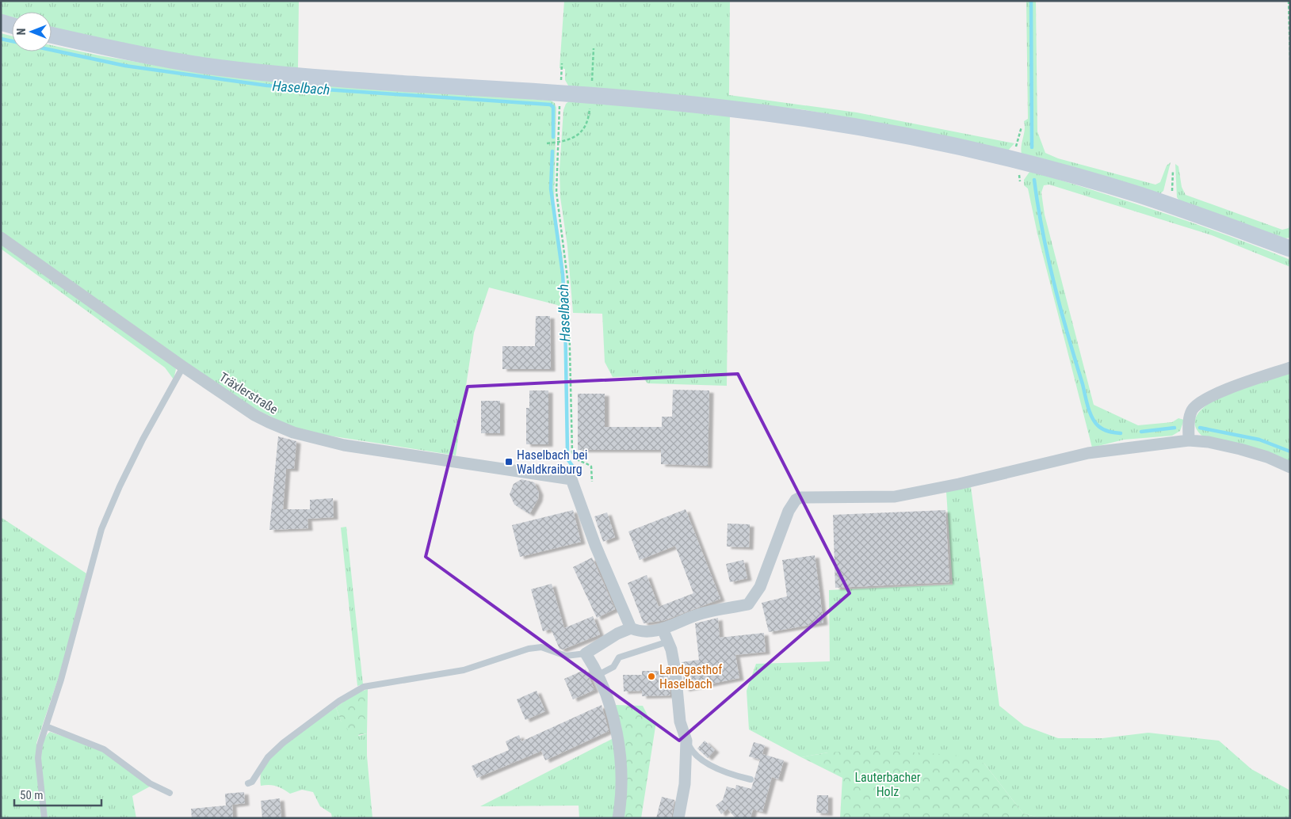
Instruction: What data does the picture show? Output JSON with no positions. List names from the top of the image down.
{
  "streets": {
    "street": ["Träxlerstraße"]
  },
  "water": ["Haselbach"],
  "parks": ["Lauterbacher Holz"],
  "places": {
    "transit": ["Haselbach bei Waldkraiburg"],
    "other": ["Landgasthof Haselbach"]
  },
  "scale_bar": "50 m",
  "north": "left"
}
